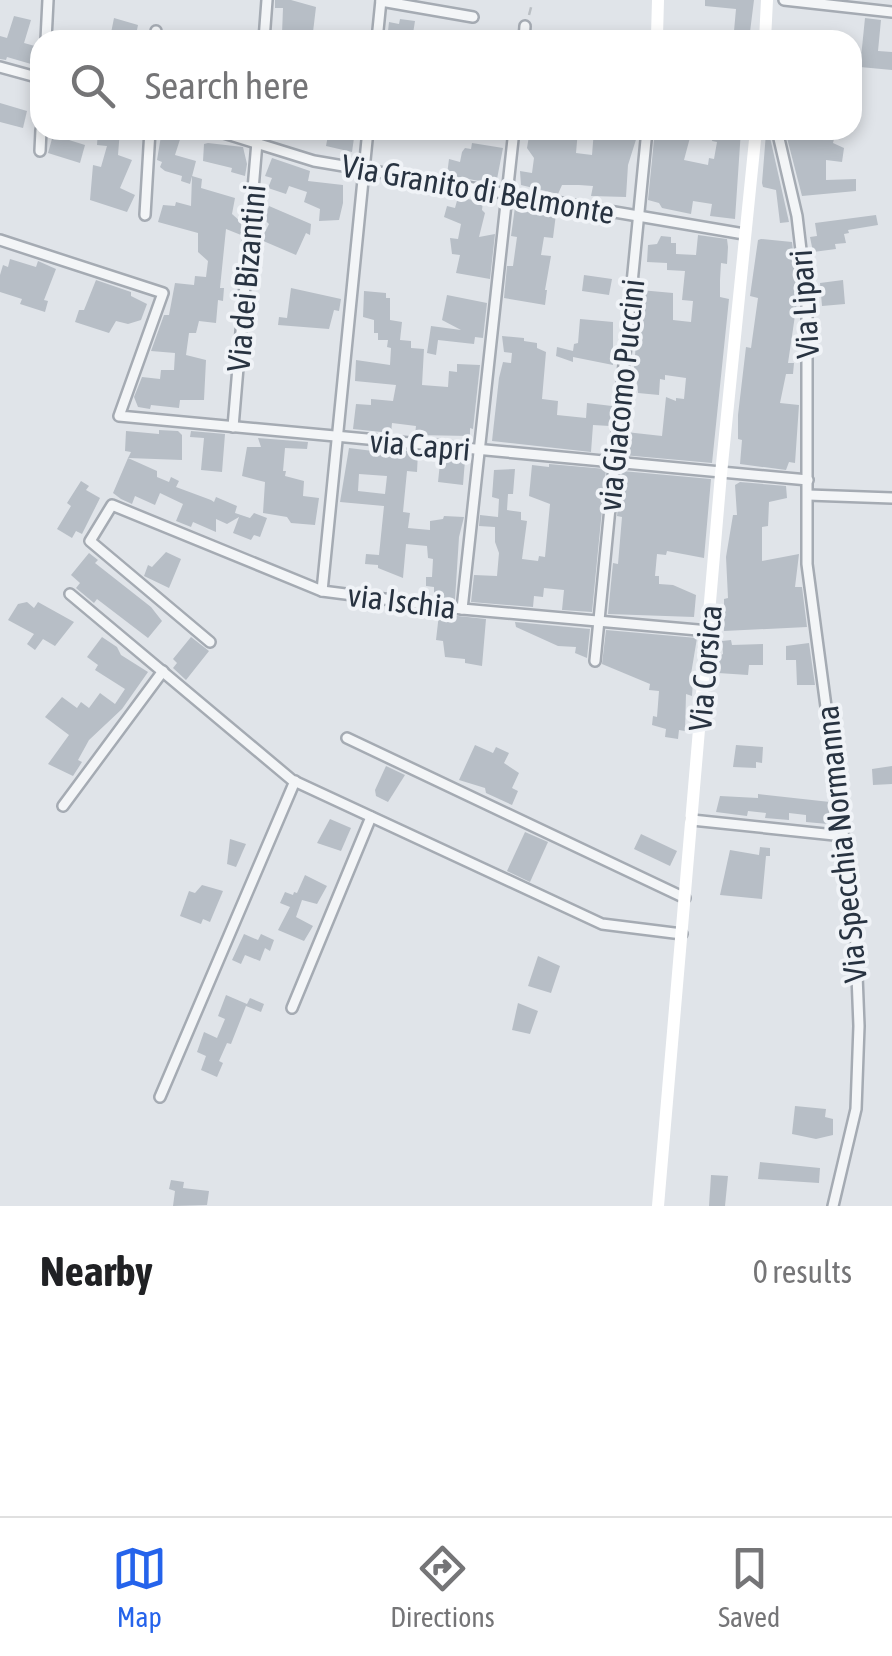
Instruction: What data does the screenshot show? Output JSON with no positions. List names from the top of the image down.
{
  "streets": {
    "main road": ["Via Corsica"],
    "street": [
      "Via Granito di Belmonte",
      "Via dei Bizantini",
      "Via Lipari",
      "via Giacomo Puccini",
      "via Capri",
      "via Ischia",
      "Via Specchia Normanna"
    ]
  },
  "crossings": [
    ["Via Granito di Belmonte", "Via dei Bizantini"],
    ["Via Granito di Belmonte", "via Giacomo Puccini"],
    ["Via Granito di Belmonte", "Via Corsica"],
    ["Via dei Bizantini", "via Capri"],
    ["Via Lipari", "via Capri"],
    ["Via Lipari", "Via Specchia Normanna"],
    ["via Giacomo Puccini", "via Capri"],
    ["via Giacomo Puccini", "via Ischia"],
    ["via Capri", "Via Corsica"],
    ["via Capri", "Via Specchia Normanna"],
    ["via Ischia", "Via Corsica"]
  ],
  "page": {
    "search": "Search here",
    "heading": ["Nearby", "0 results"],
    "nav": ["Map", "Directions", "Saved"]
  }
}
